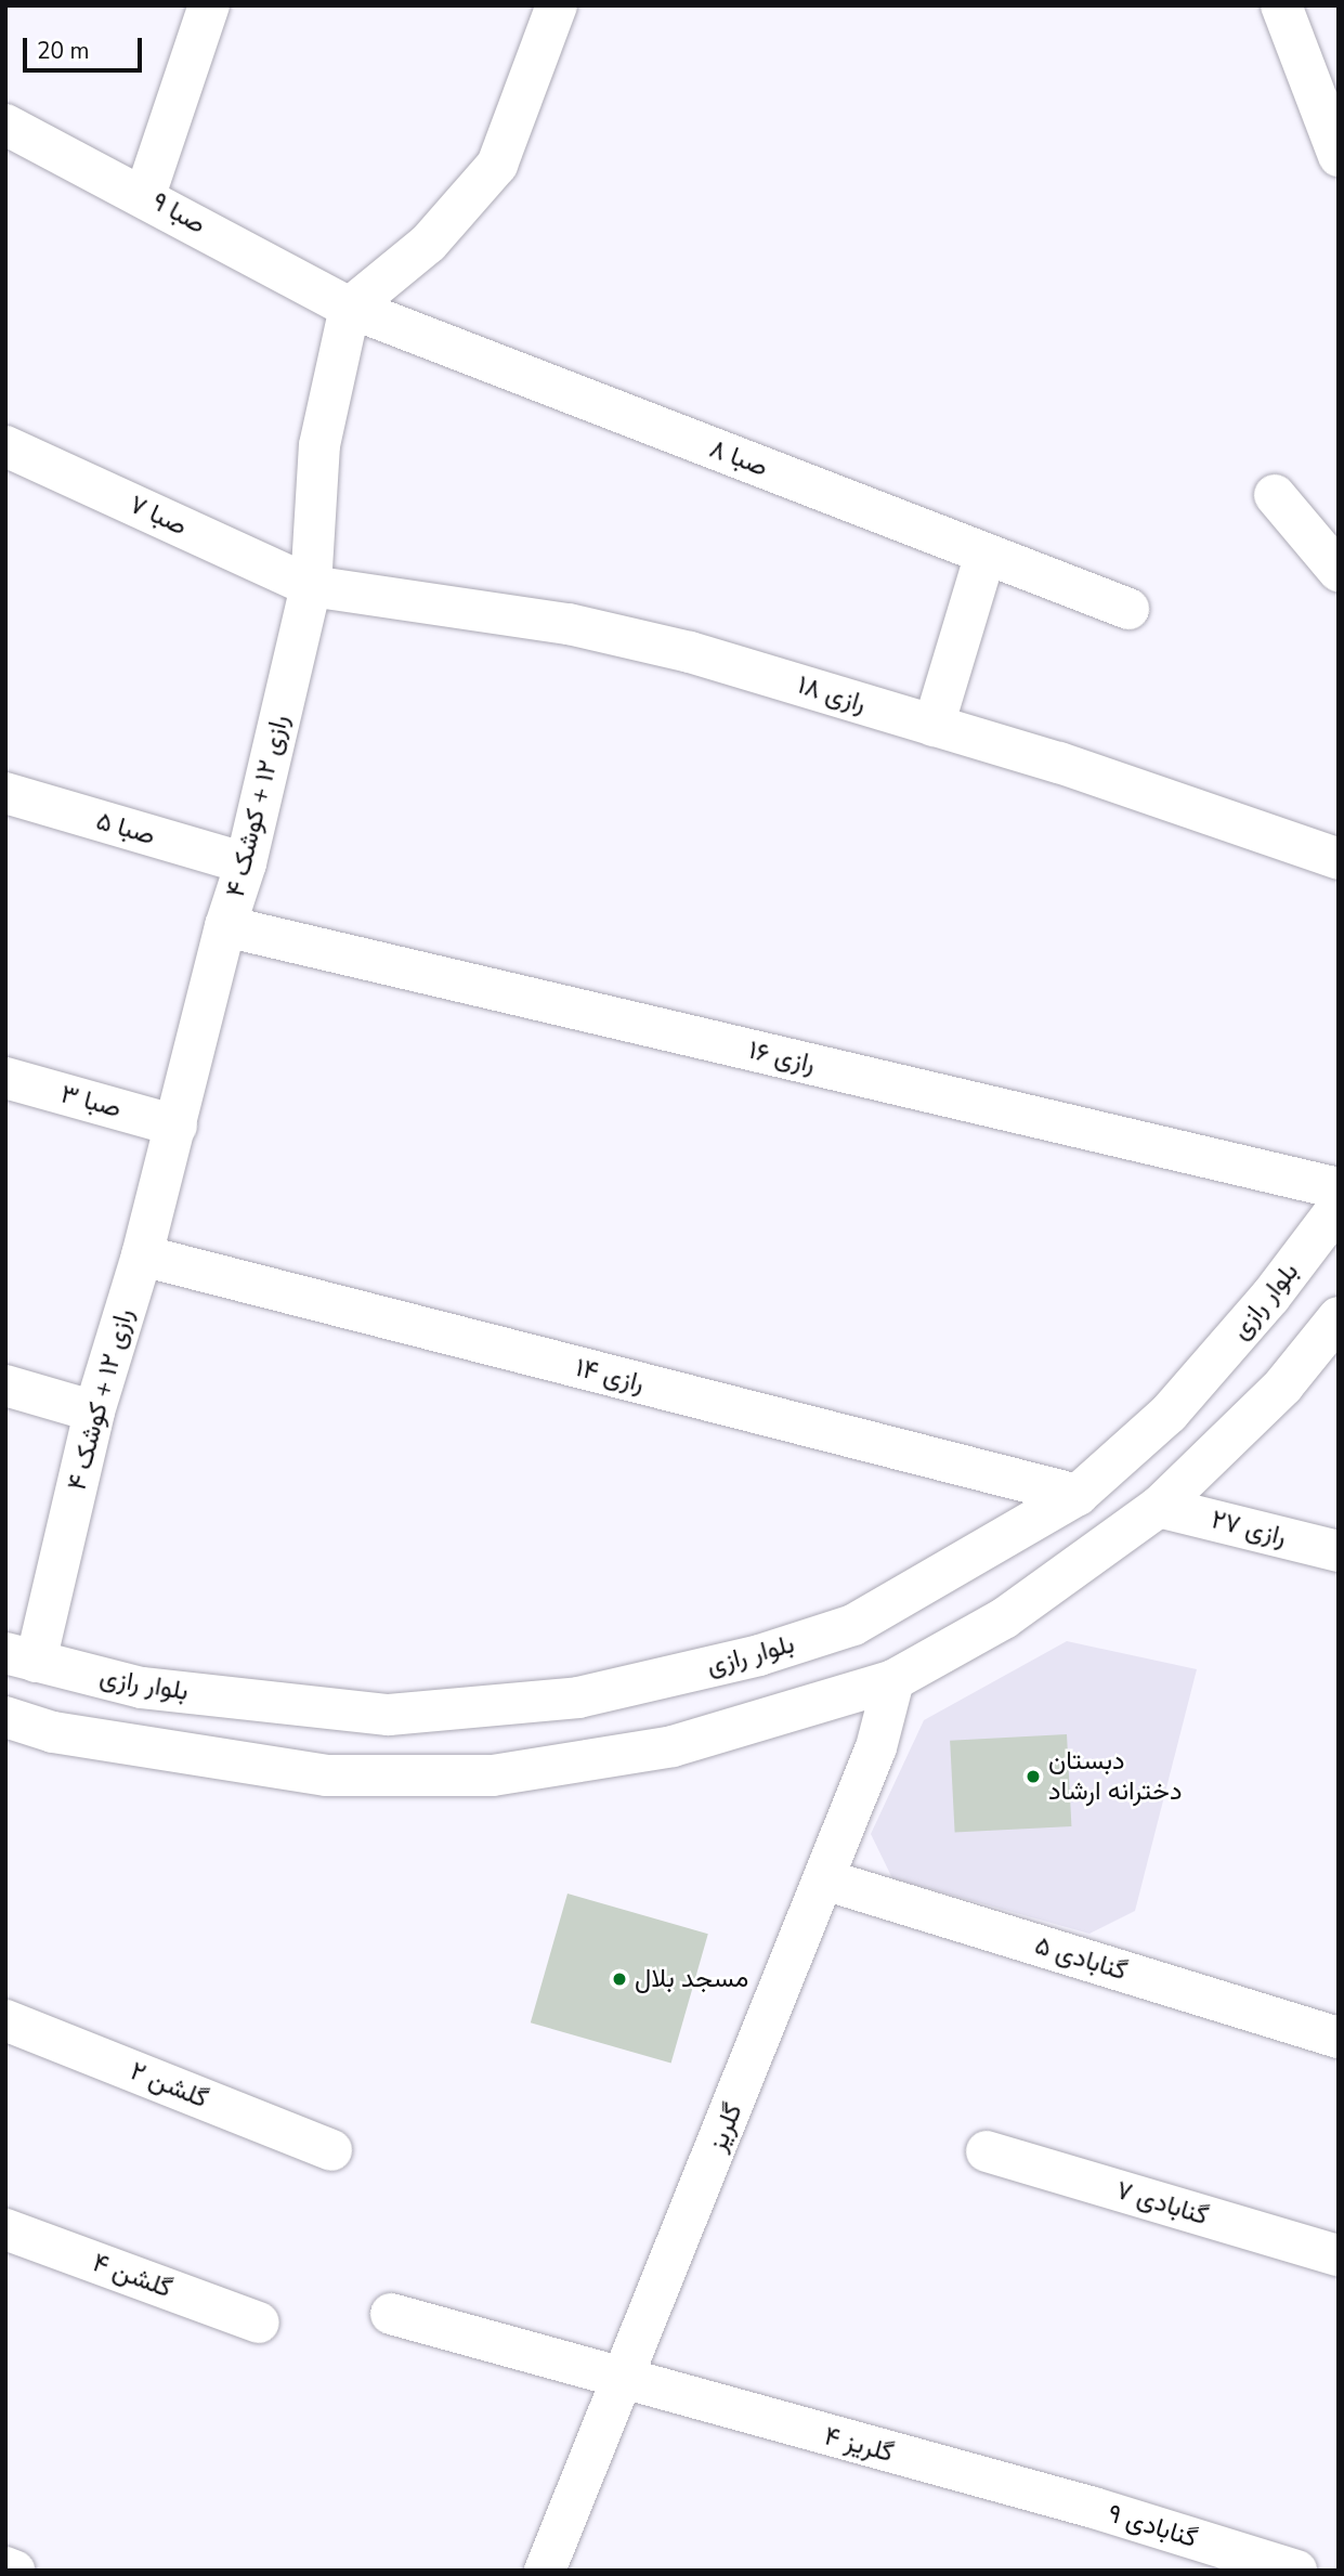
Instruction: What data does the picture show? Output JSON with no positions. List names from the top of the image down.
{
  "streets": {
    "street": [
      "صبا ۹",
      "صبا ۸",
      "صبا ۷",
      "رازی ۱۸",
      "رازی ۱۲ + کوشک ۴",
      "صبا ۵",
      "رازی ۱۶",
      "صبا ۳",
      "بلوار رازی",
      "رازی ۱۴",
      "رازی ۲۷",
      "گنابادی ۵",
      "گلشن ۲",
      "گلریز",
      "گنابادی ۷",
      "گلشن ۴",
      "گلریز ۴",
      "گنابادی ۹"
    ]
  },
  "crossings": [
    ["صبا ۹", "صبا ۸"],
    ["صبا ۹", "رازی ۱۲ + کوشک ۴"],
    ["صبا ۸", "رازی ۱۲ + کوشک ۴"],
    ["صبا ۷", "رازی ۱۸"],
    ["صبا ۷", "رازی ۱۲ + کوشک ۴"],
    ["رازی ۱۸", "رازی ۱۲ + کوشک ۴"],
    ["رازی ۱۲ + کوشک ۴", "صبا ۵"],
    ["رازی ۱۲ + کوشک ۴", "رازی ۱۶"],
    ["رازی ۱۲ + کوشک ۴", "صبا ۳"],
    ["رازی ۱۲ + کوشک ۴", "بلوار رازی"],
    ["رازی ۱۲ + کوشک ۴", "رازی ۱۴"],
    ["بلوار رازی", "رازی ۱۴"],
    ["گنابادی ۵", "گلریز"],
    ["گلریز", "گلریز ۴"],
    ["گلریز ۴", "گنابادی ۹"]
  ],
  "places": ["دبستان دخترانه ارشاد", "مسجد بلال"],
  "scale_bar": "20 m"
}
